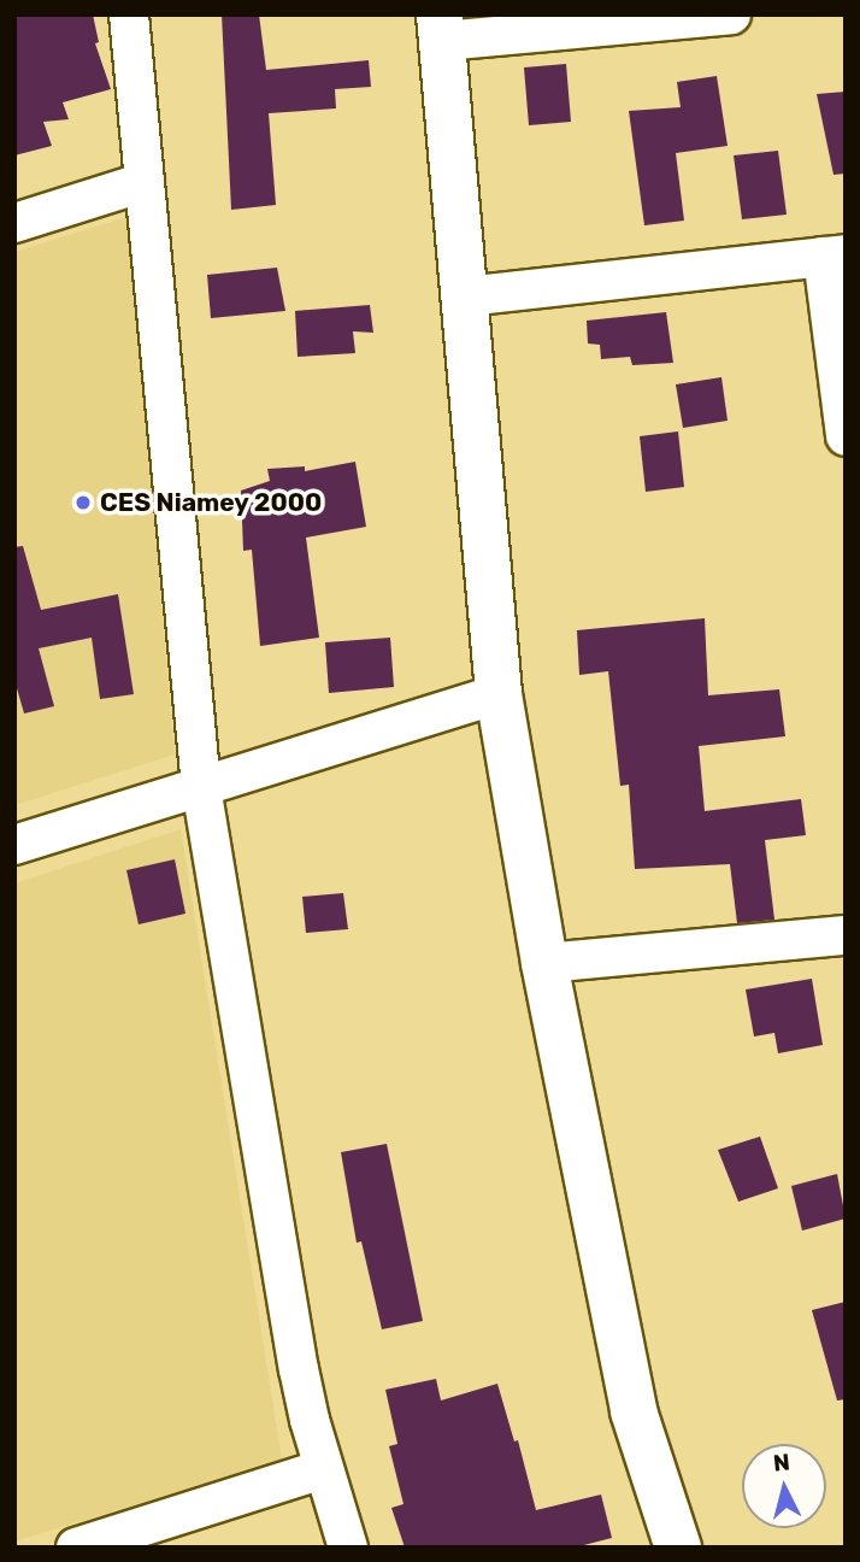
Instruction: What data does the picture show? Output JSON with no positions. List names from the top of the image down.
{
  "places": ["CES Niamey 2000"],
  "north": "top"
}
